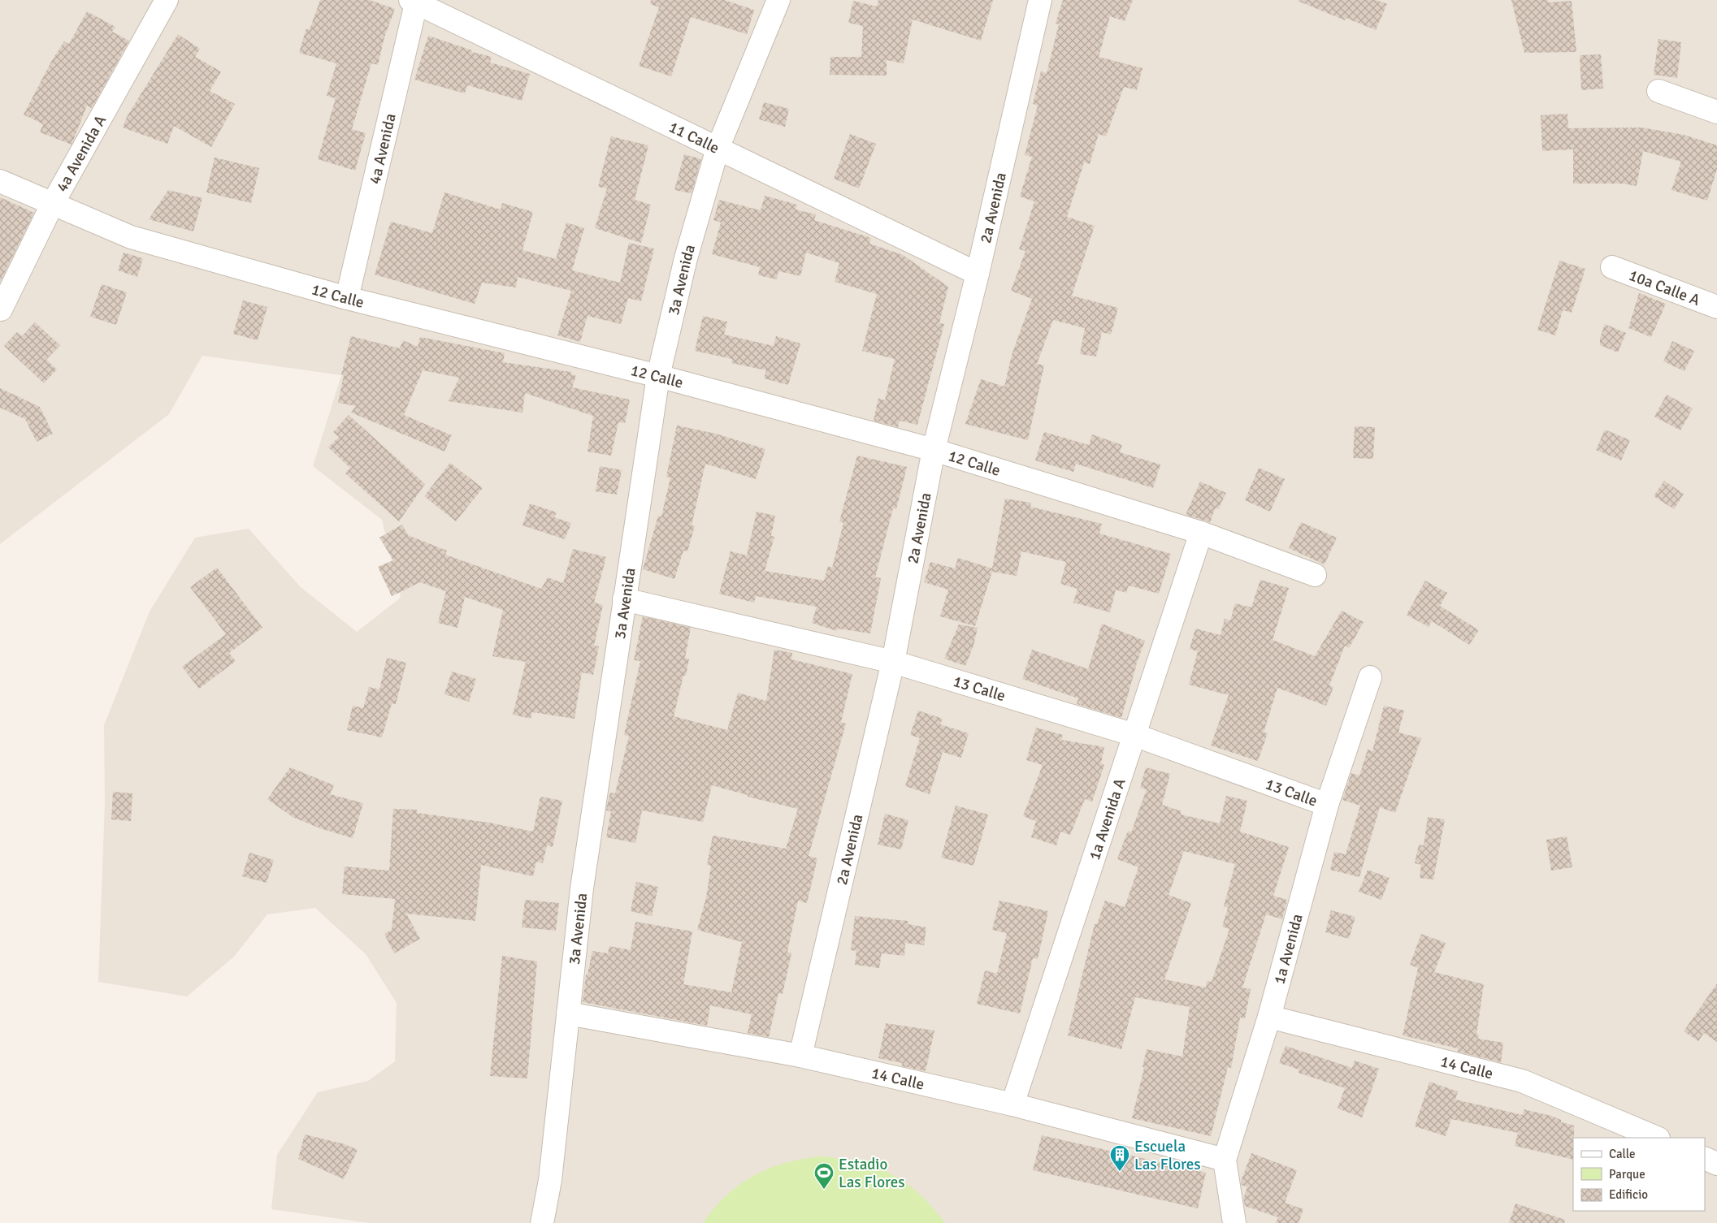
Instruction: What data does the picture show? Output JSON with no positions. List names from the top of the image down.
{
  "streets": {
    "street": [
      "11 Calle",
      "4a Avenida",
      "4a Avenida A",
      "2a Avenida",
      "3a Avenida",
      "10a Calle A",
      "12 Calle",
      "13 Calle",
      "1a Avenida A",
      "1a Avenida",
      "14 Calle"
    ]
  },
  "crossings": [
    ["11 Calle", "4a Avenida"],
    ["11 Calle", "2a Avenida"],
    ["11 Calle", "3a Avenida"],
    ["4a Avenida", "12 Calle"],
    ["4a Avenida A", "12 Calle"],
    ["2a Avenida", "12 Calle"],
    ["2a Avenida", "13 Calle"],
    ["2a Avenida", "14 Calle"],
    ["3a Avenida", "12 Calle"],
    ["3a Avenida", "13 Calle"],
    ["3a Avenida", "14 Calle"],
    ["12 Calle", "1a Avenida A"],
    ["13 Calle", "1a Avenida A"],
    ["13 Calle", "1a Avenida"],
    ["1a Avenida A", "14 Calle"],
    ["1a Avenida", "14 Calle"]
  ],
  "places": {
    "building": ["Escuela Las Flores"],
    "sports": ["Estadio Las Flores"]
  },
  "legend": ["Calle", "Parque", "Edificio"]
}
